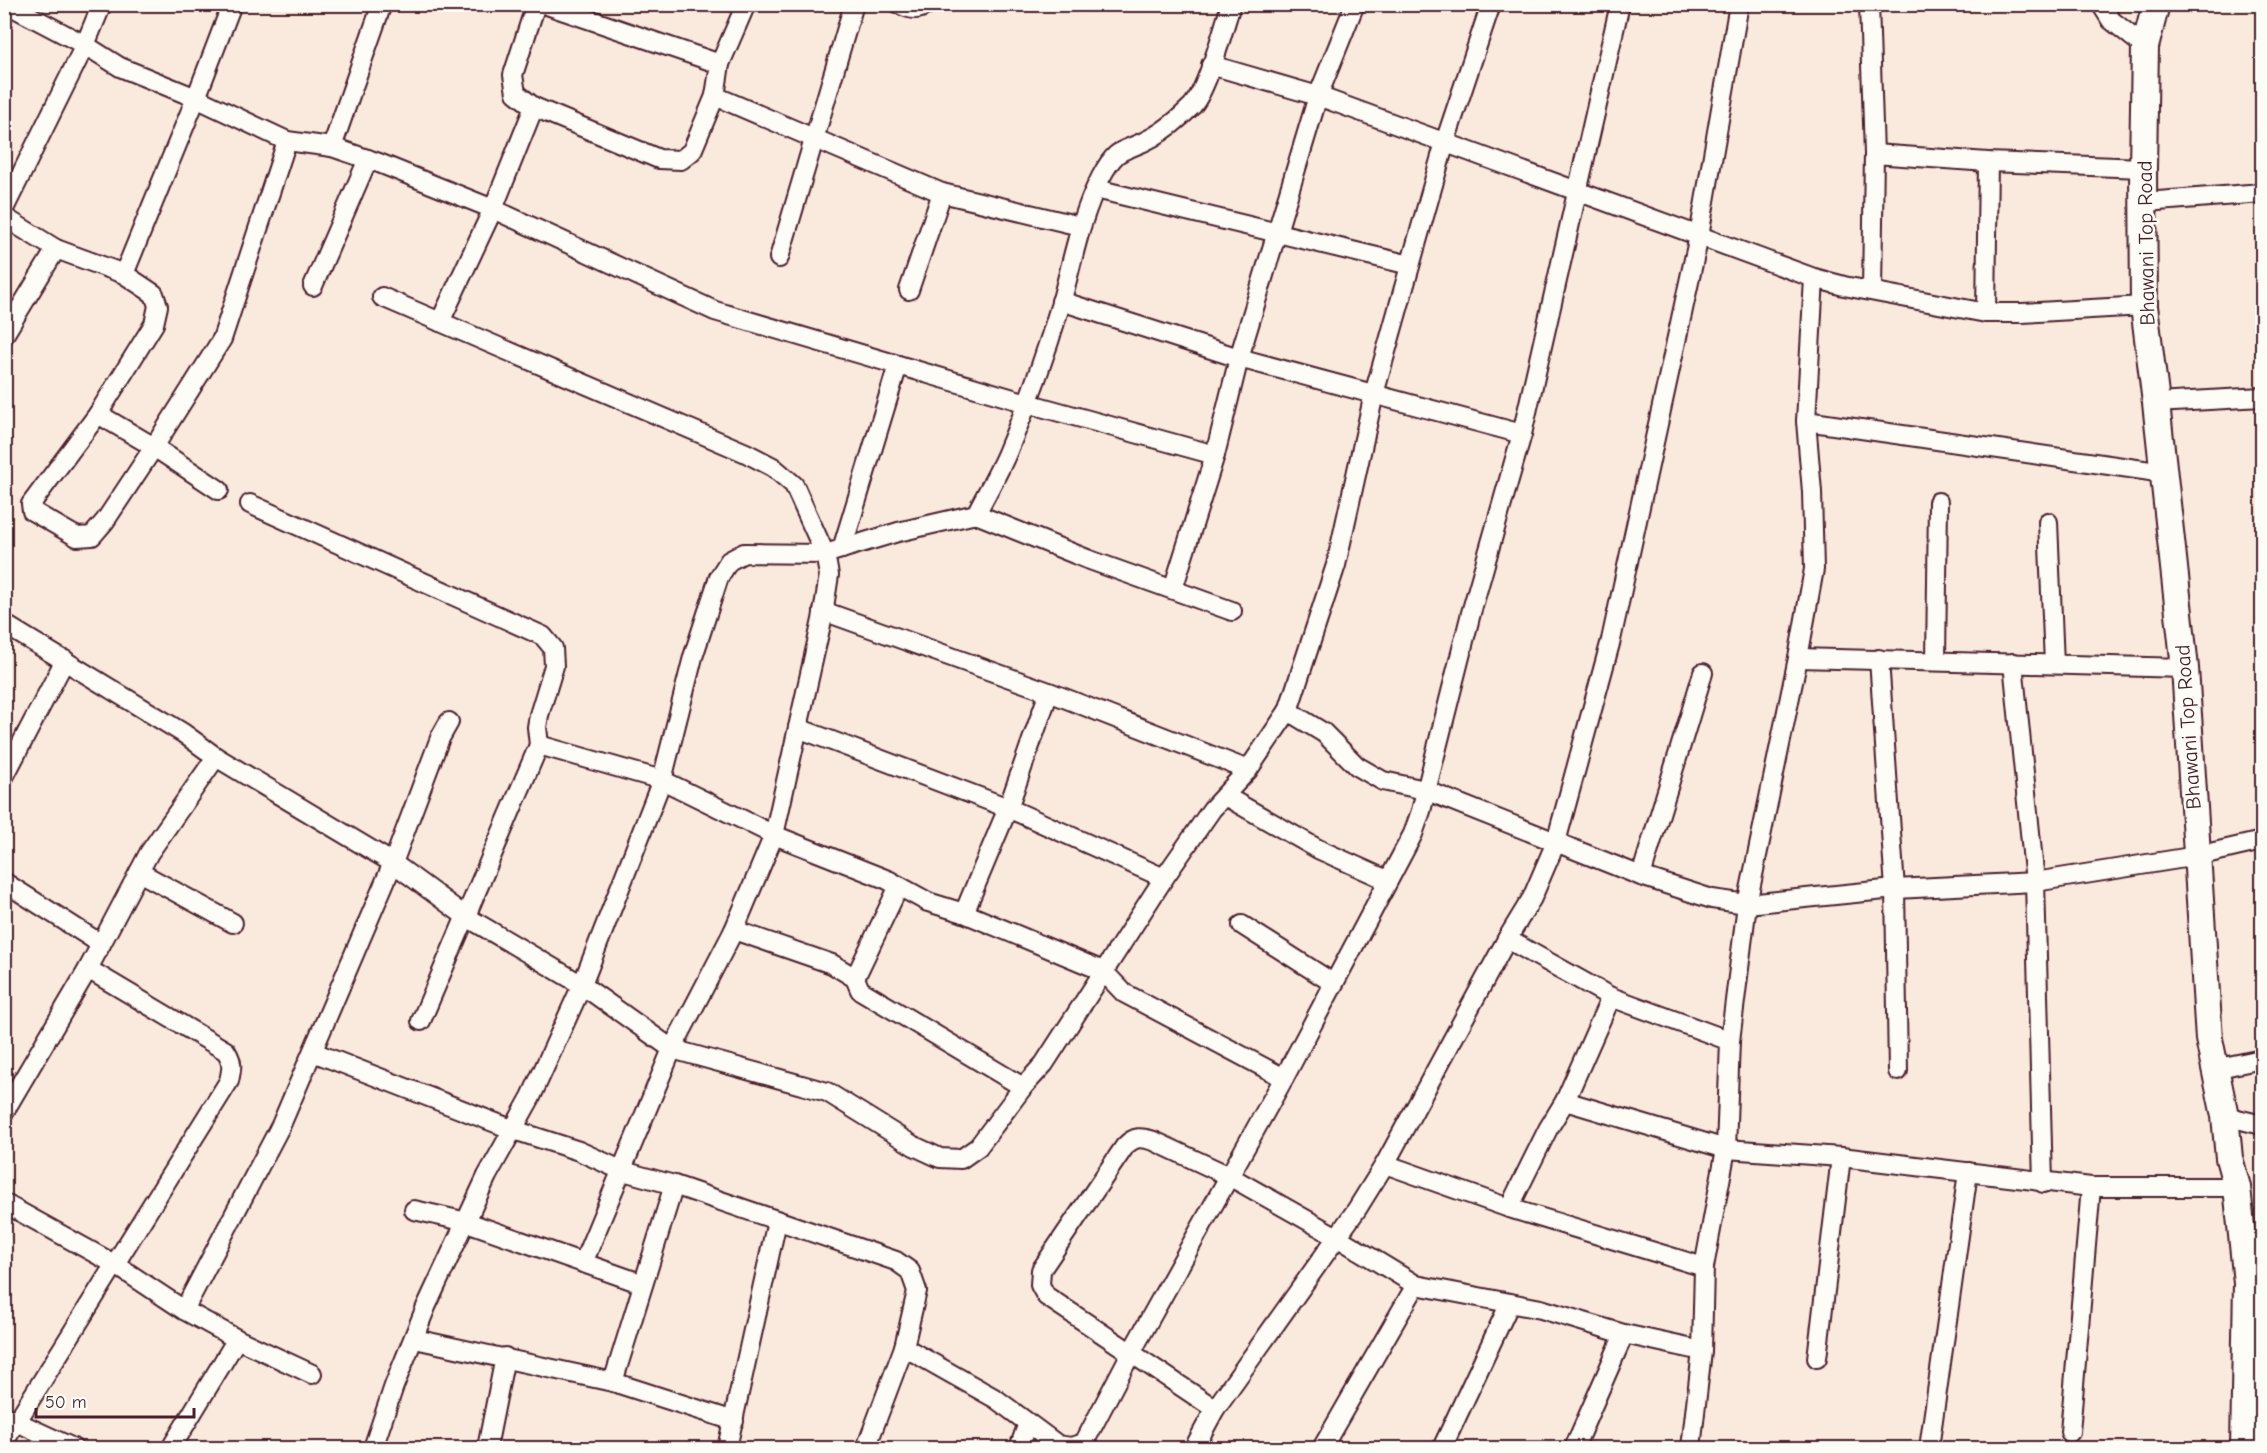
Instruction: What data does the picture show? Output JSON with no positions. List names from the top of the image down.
{
  "streets": {
    "street": ["Bhawani Top Road"]
  },
  "scale_bar": "50 m"
}
